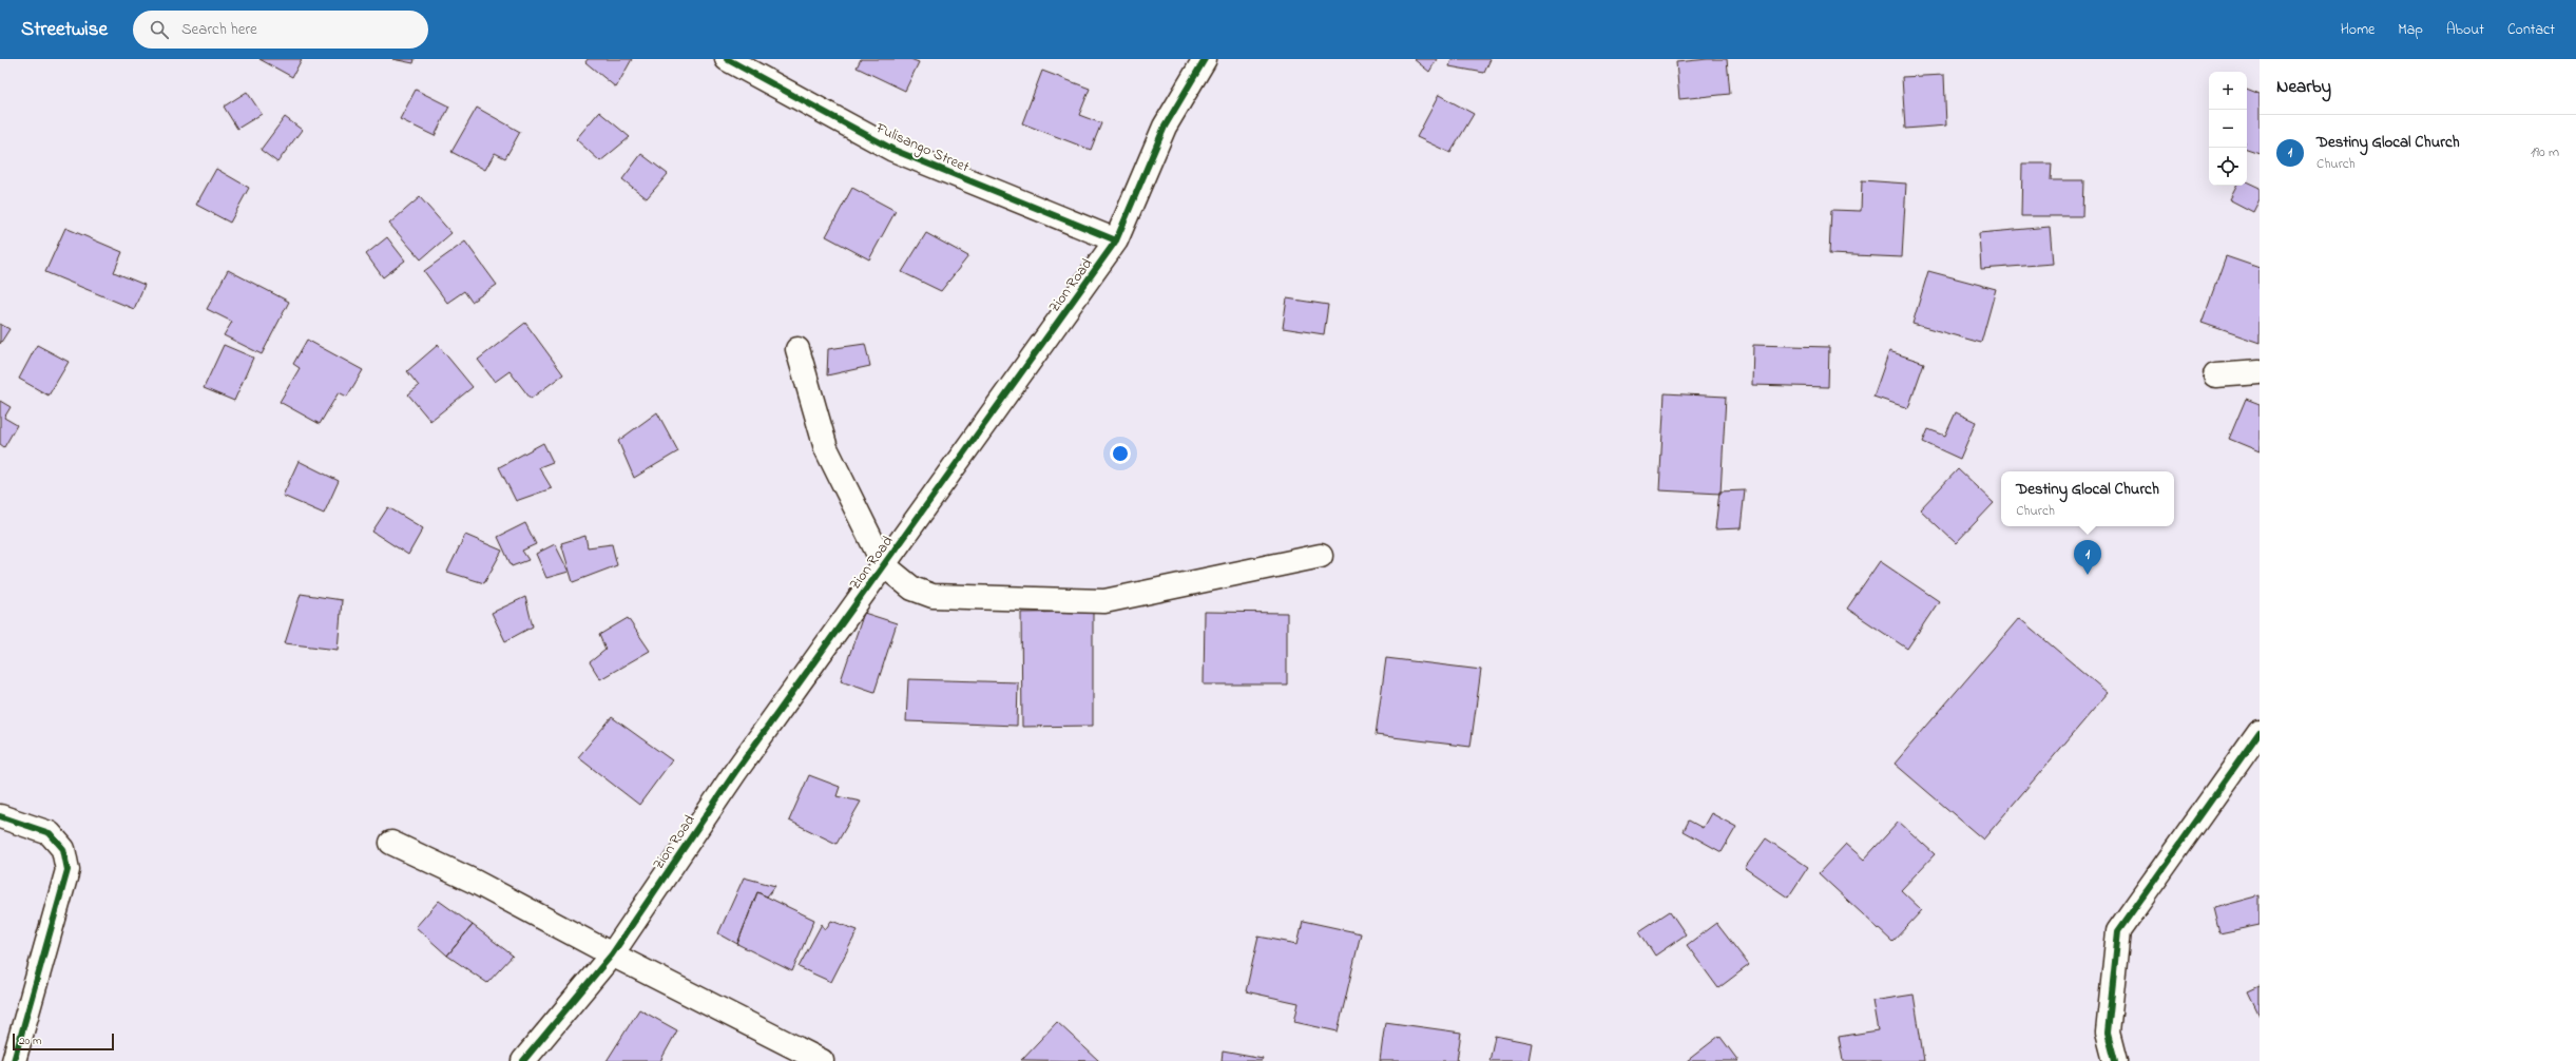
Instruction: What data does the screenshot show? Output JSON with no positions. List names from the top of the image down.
{
  "streets": {
    "street": ["Fulisango Street", "Zion Road"]
  },
  "crossings": [
    ["Fulisango Street", "Zion Road"]
  ],
  "scale_bar": "20 m",
  "page": {
    "header": "Streetwise",
    "search": "Search here",
    "nav": [
      "Home",
      "Map",
      "About",
      "Contact"
    ],
    "heading": "Nearby",
    "map_buttons": ["+", "−"],
    "list": [
      {
        "mark": "1",
        "name": "Destiny Glocal Church",
        "note": "Church",
        "value": "190 m"
      }
    ],
    "popup": ["Destiny Glocal Church", "Church"],
    "pins": "1",
    "scale": "20 m"
  }
}
